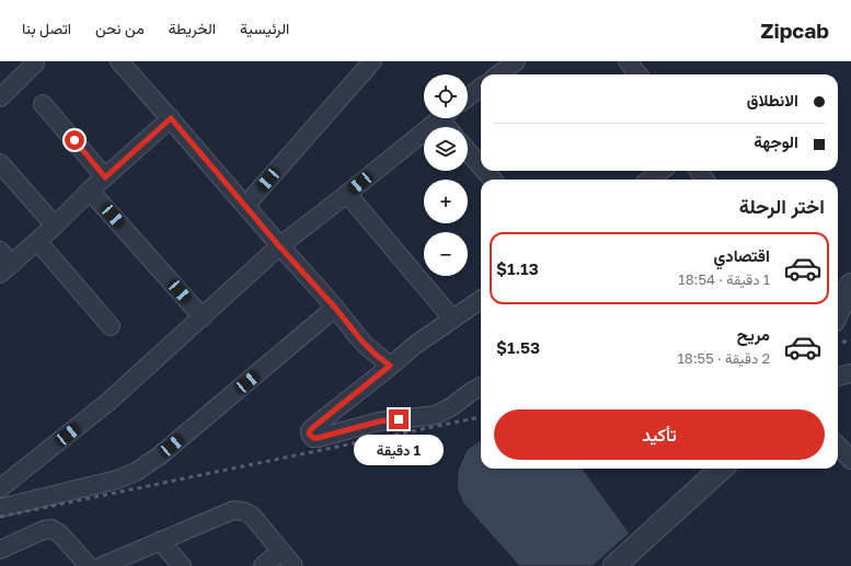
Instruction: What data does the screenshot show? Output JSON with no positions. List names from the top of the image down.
{
  "page": {
    "header": "Zipcab",
    "nav": [
      "الرئيسية",
      "الخريطة",
      "من نحن",
      "اتصل بنا"
    ],
    "map_buttons": ["+", "−"],
    "banner": ["الانطلاق", "الوجهة"],
    "heading": "اختر الرحلة",
    "list": [
      {
        "name": "اقتصادي",
        "note": "1 دقيقة · 18:54",
        "value": "$1.13"
      },
      {
        "name": "مريح",
        "note": "2 دقيقة · 18:55",
        "value": "$1.53"
      }
    ],
    "buttons": "تأكيد",
    "bubble": "1 دقيقة"
  }
}
